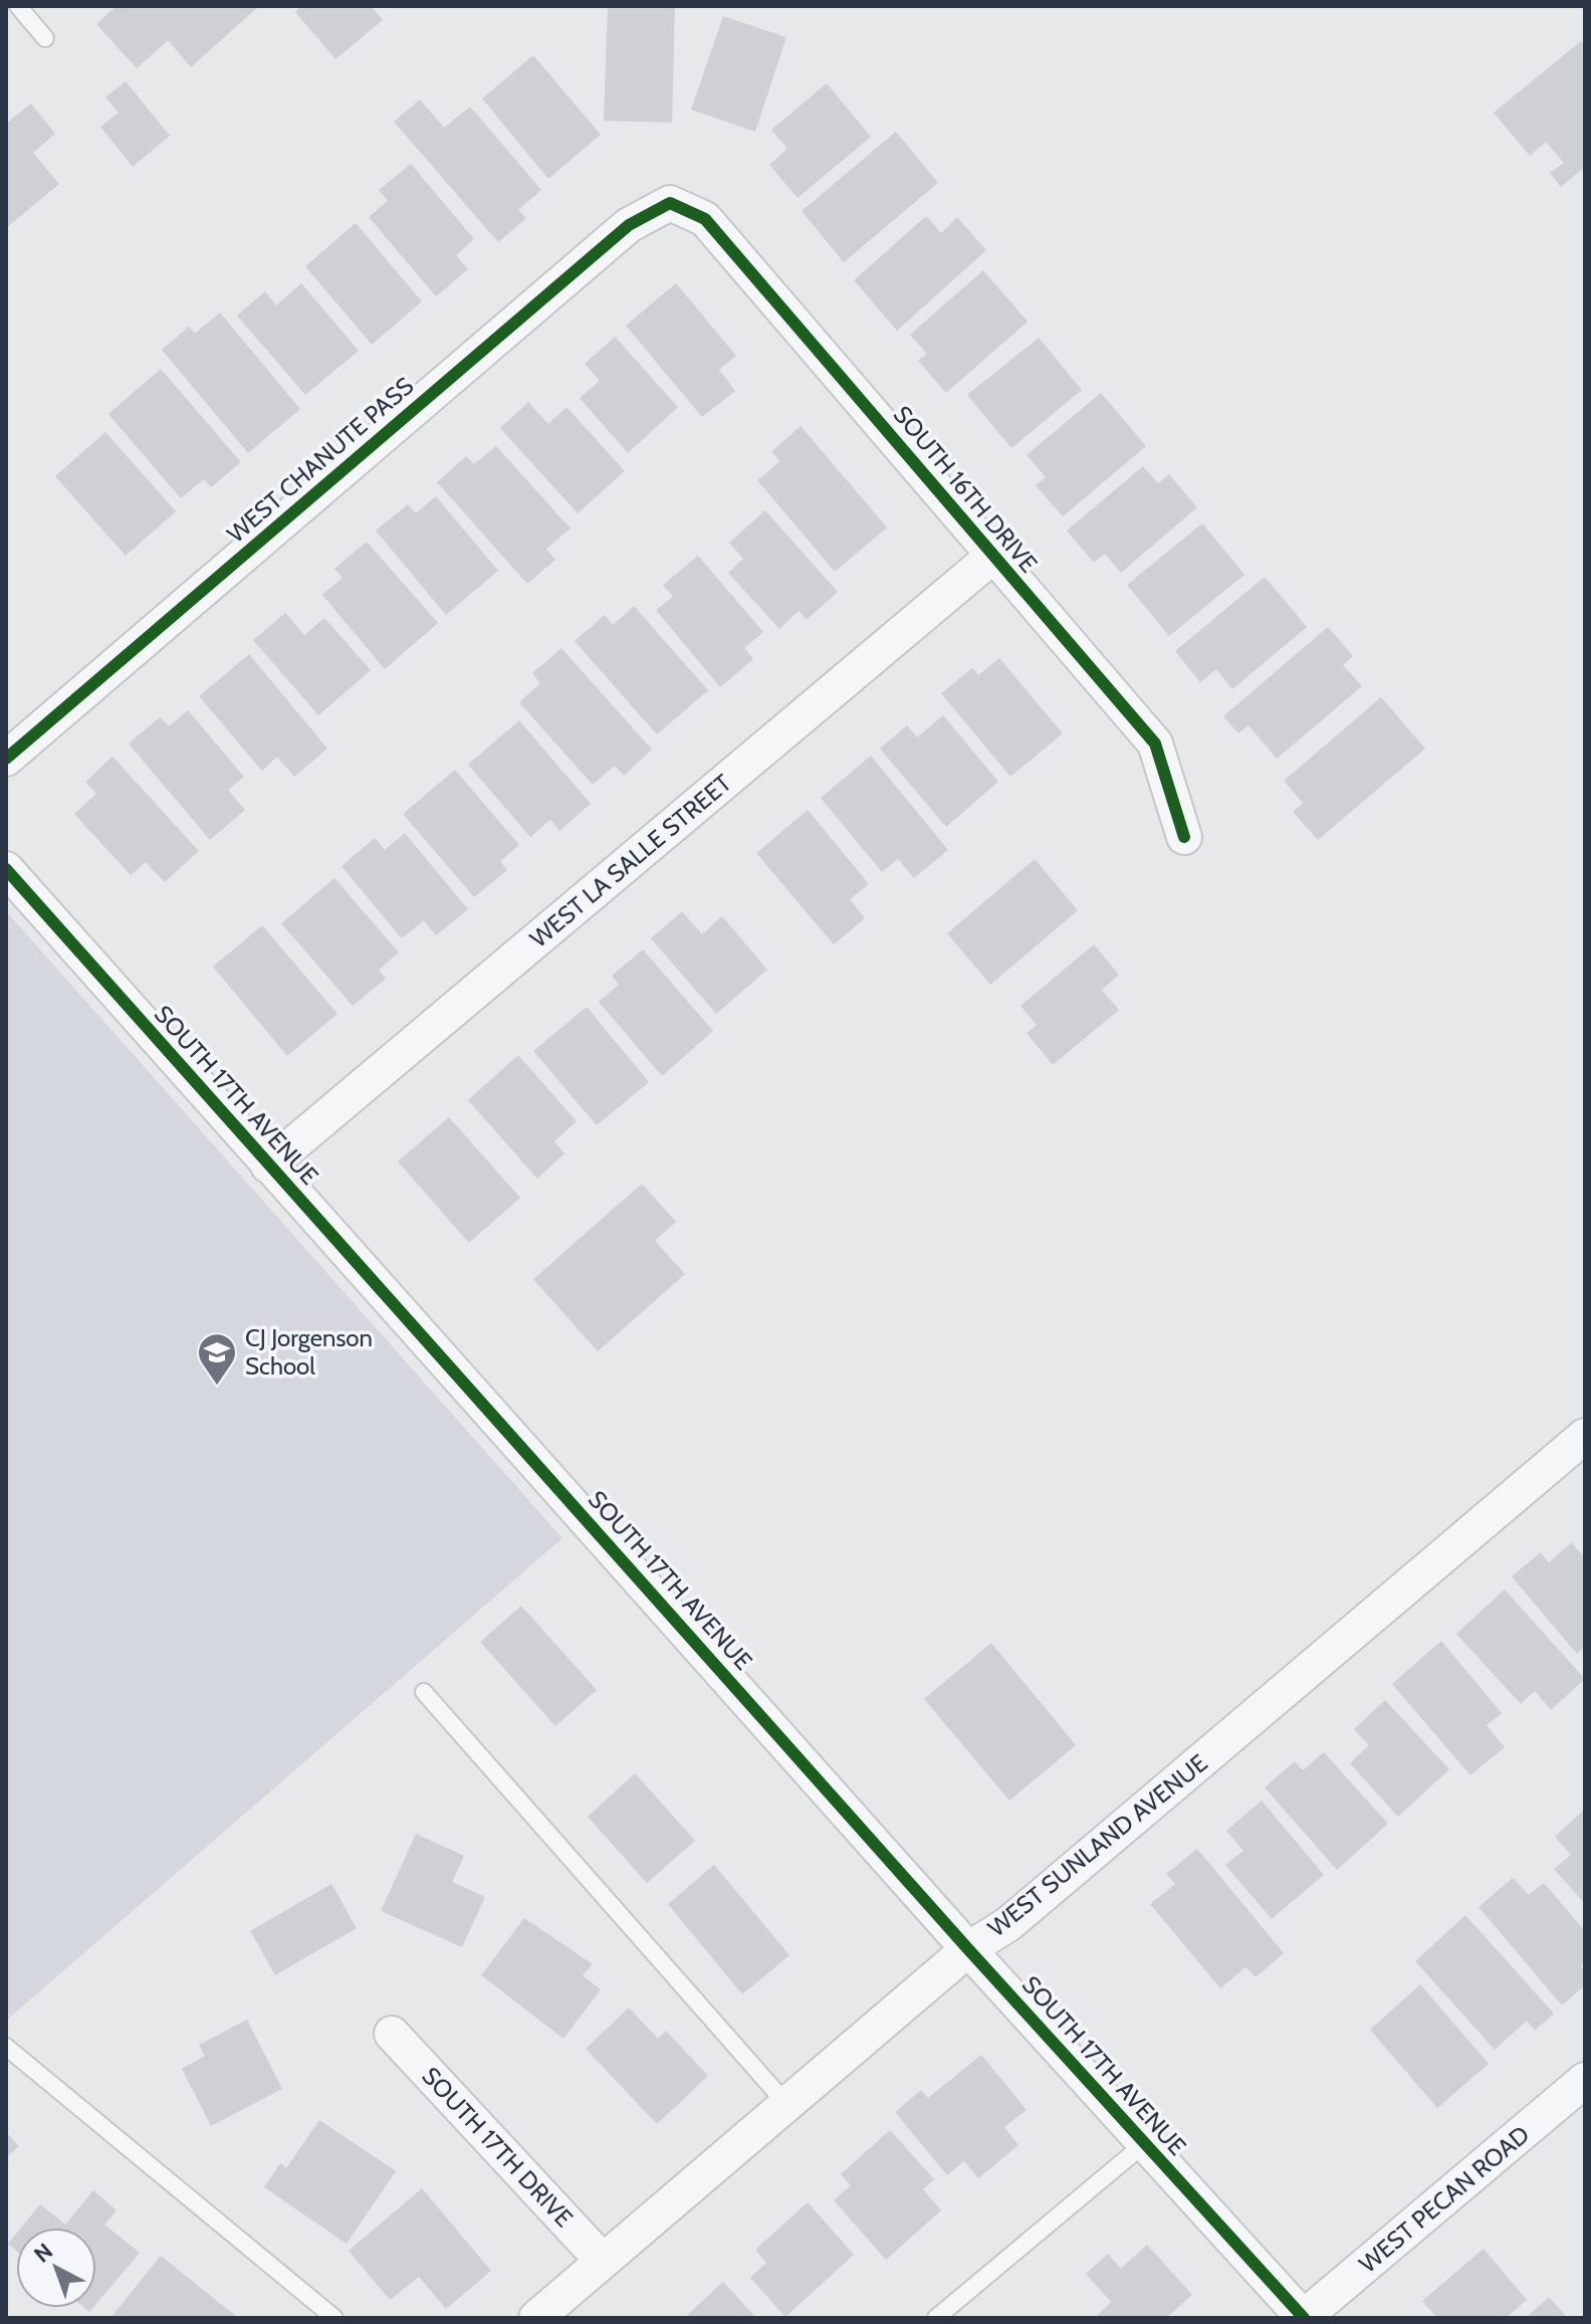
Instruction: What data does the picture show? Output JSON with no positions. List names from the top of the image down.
{
  "streets": {
    "street": [
      "WEST CHANUTE PASS",
      "SOUTH 16TH DRIVE",
      "WEST LA SALLE STREET",
      "SOUTH 17TH AVENUE",
      "WEST SUNLAND AVENUE",
      "SOUTH 17TH DRIVE",
      "WEST PECAN ROAD"
    ]
  },
  "crossings": [
    ["WEST CHANUTE PASS", "SOUTH 16TH DRIVE"],
    ["SOUTH 16TH DRIVE", "WEST LA SALLE STREET"],
    ["WEST LA SALLE STREET", "SOUTH 17TH AVENUE"],
    ["SOUTH 17TH AVENUE", "WEST SUNLAND AVENUE"],
    ["SOUTH 17TH AVENUE", "WEST PECAN ROAD"],
    ["WEST SUNLAND AVENUE", "SOUTH 17TH DRIVE"]
  ],
  "places": {
    "school or university": ["CJ Jorgenson School"]
  },
  "north": "top left"
}
